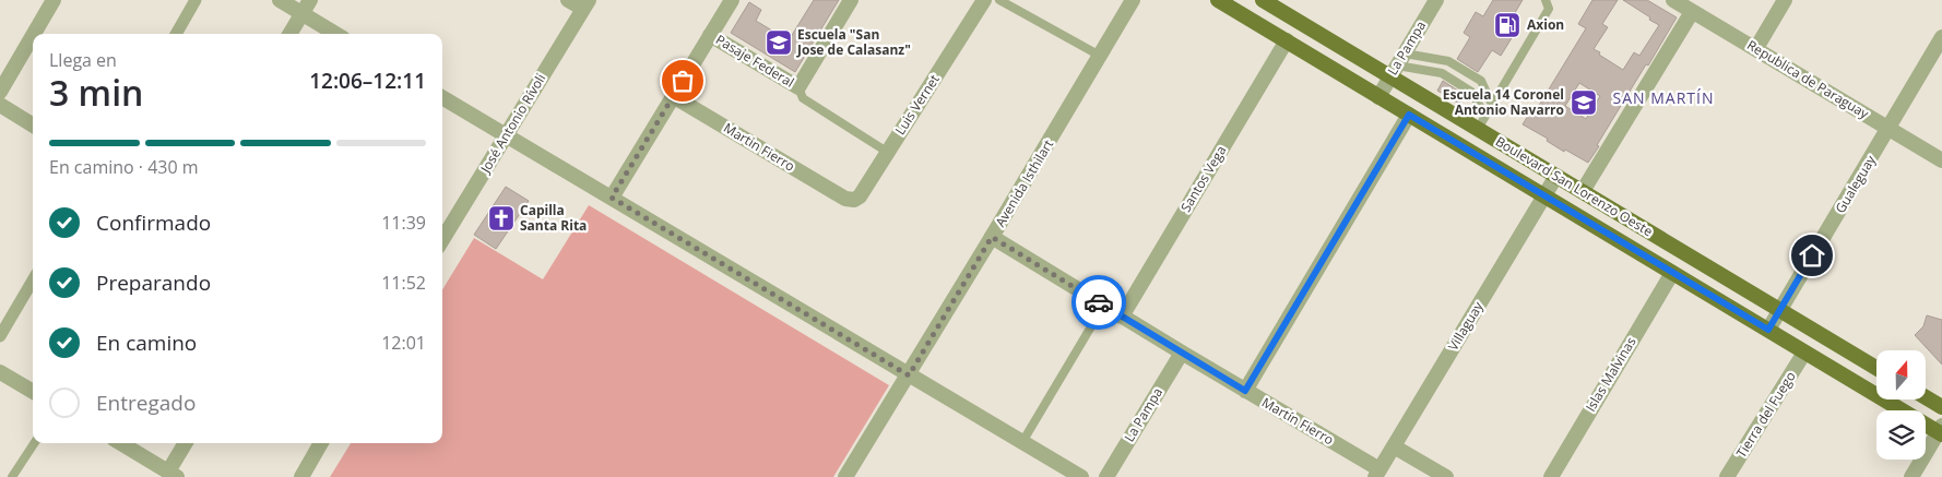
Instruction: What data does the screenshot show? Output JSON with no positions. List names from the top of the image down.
{
  "streets": {
    "main road": ["Boulevard San Lorenzo Oeste"],
    "street": [
      "La Pampa",
      "Pasaje Federal",
      "Republica de Paraguay",
      "Luis Vernet",
      "José Antonio Rívoli",
      "Martin Fierro",
      "Santos Vega",
      "Avenida Isthilart",
      "Gualeguay",
      "Villaguay",
      "Islas Malvinas",
      "Tierra del Fuego",
      "Martín Fierro"
    ]
  },
  "crossings": [
    ["La Pampa", "Boulevard San Lorenzo Oeste"],
    ["La Pampa", "Martín Fierro"],
    ["Republica de Paraguay", "Gualeguay"],
    ["Luis Vernet", "Martin Fierro"],
    ["Santos Vega", "Boulevard San Lorenzo Oeste"],
    ["Santos Vega", "Martín Fierro"],
    ["Avenida Isthilart", "Martín Fierro"],
    ["Gualeguay", "Boulevard San Lorenzo Oeste"],
    ["Boulevard San Lorenzo Oeste", "Villaguay"],
    ["Boulevard San Lorenzo Oeste", "Islas Malvinas"],
    ["Boulevard San Lorenzo Oeste", "Tierra del Fuego"],
    ["Villaguay", "Martín Fierro"]
  ],
  "districts": ["SAN MARTÍN"],
  "places": {
    "fuel station": ["Axion"],
    "school or university": ["Escuela \"San Jose de Calasanz\"", "Escuela 14 Coronel Antonio Navarro"],
    "church": ["Capilla Santa Rita"]
  },
  "north": "top",
  "page": {
    "heading": ["3 min", "Llega en", "12:06–12:11"],
    "bar": "En camino · 430 m",
    "list": [
      ["Confirmado", "11:39"],
      ["Preparando", "11:52"],
      ["En camino", "12:01"],
      "Entregado"
    ]
  }
}
